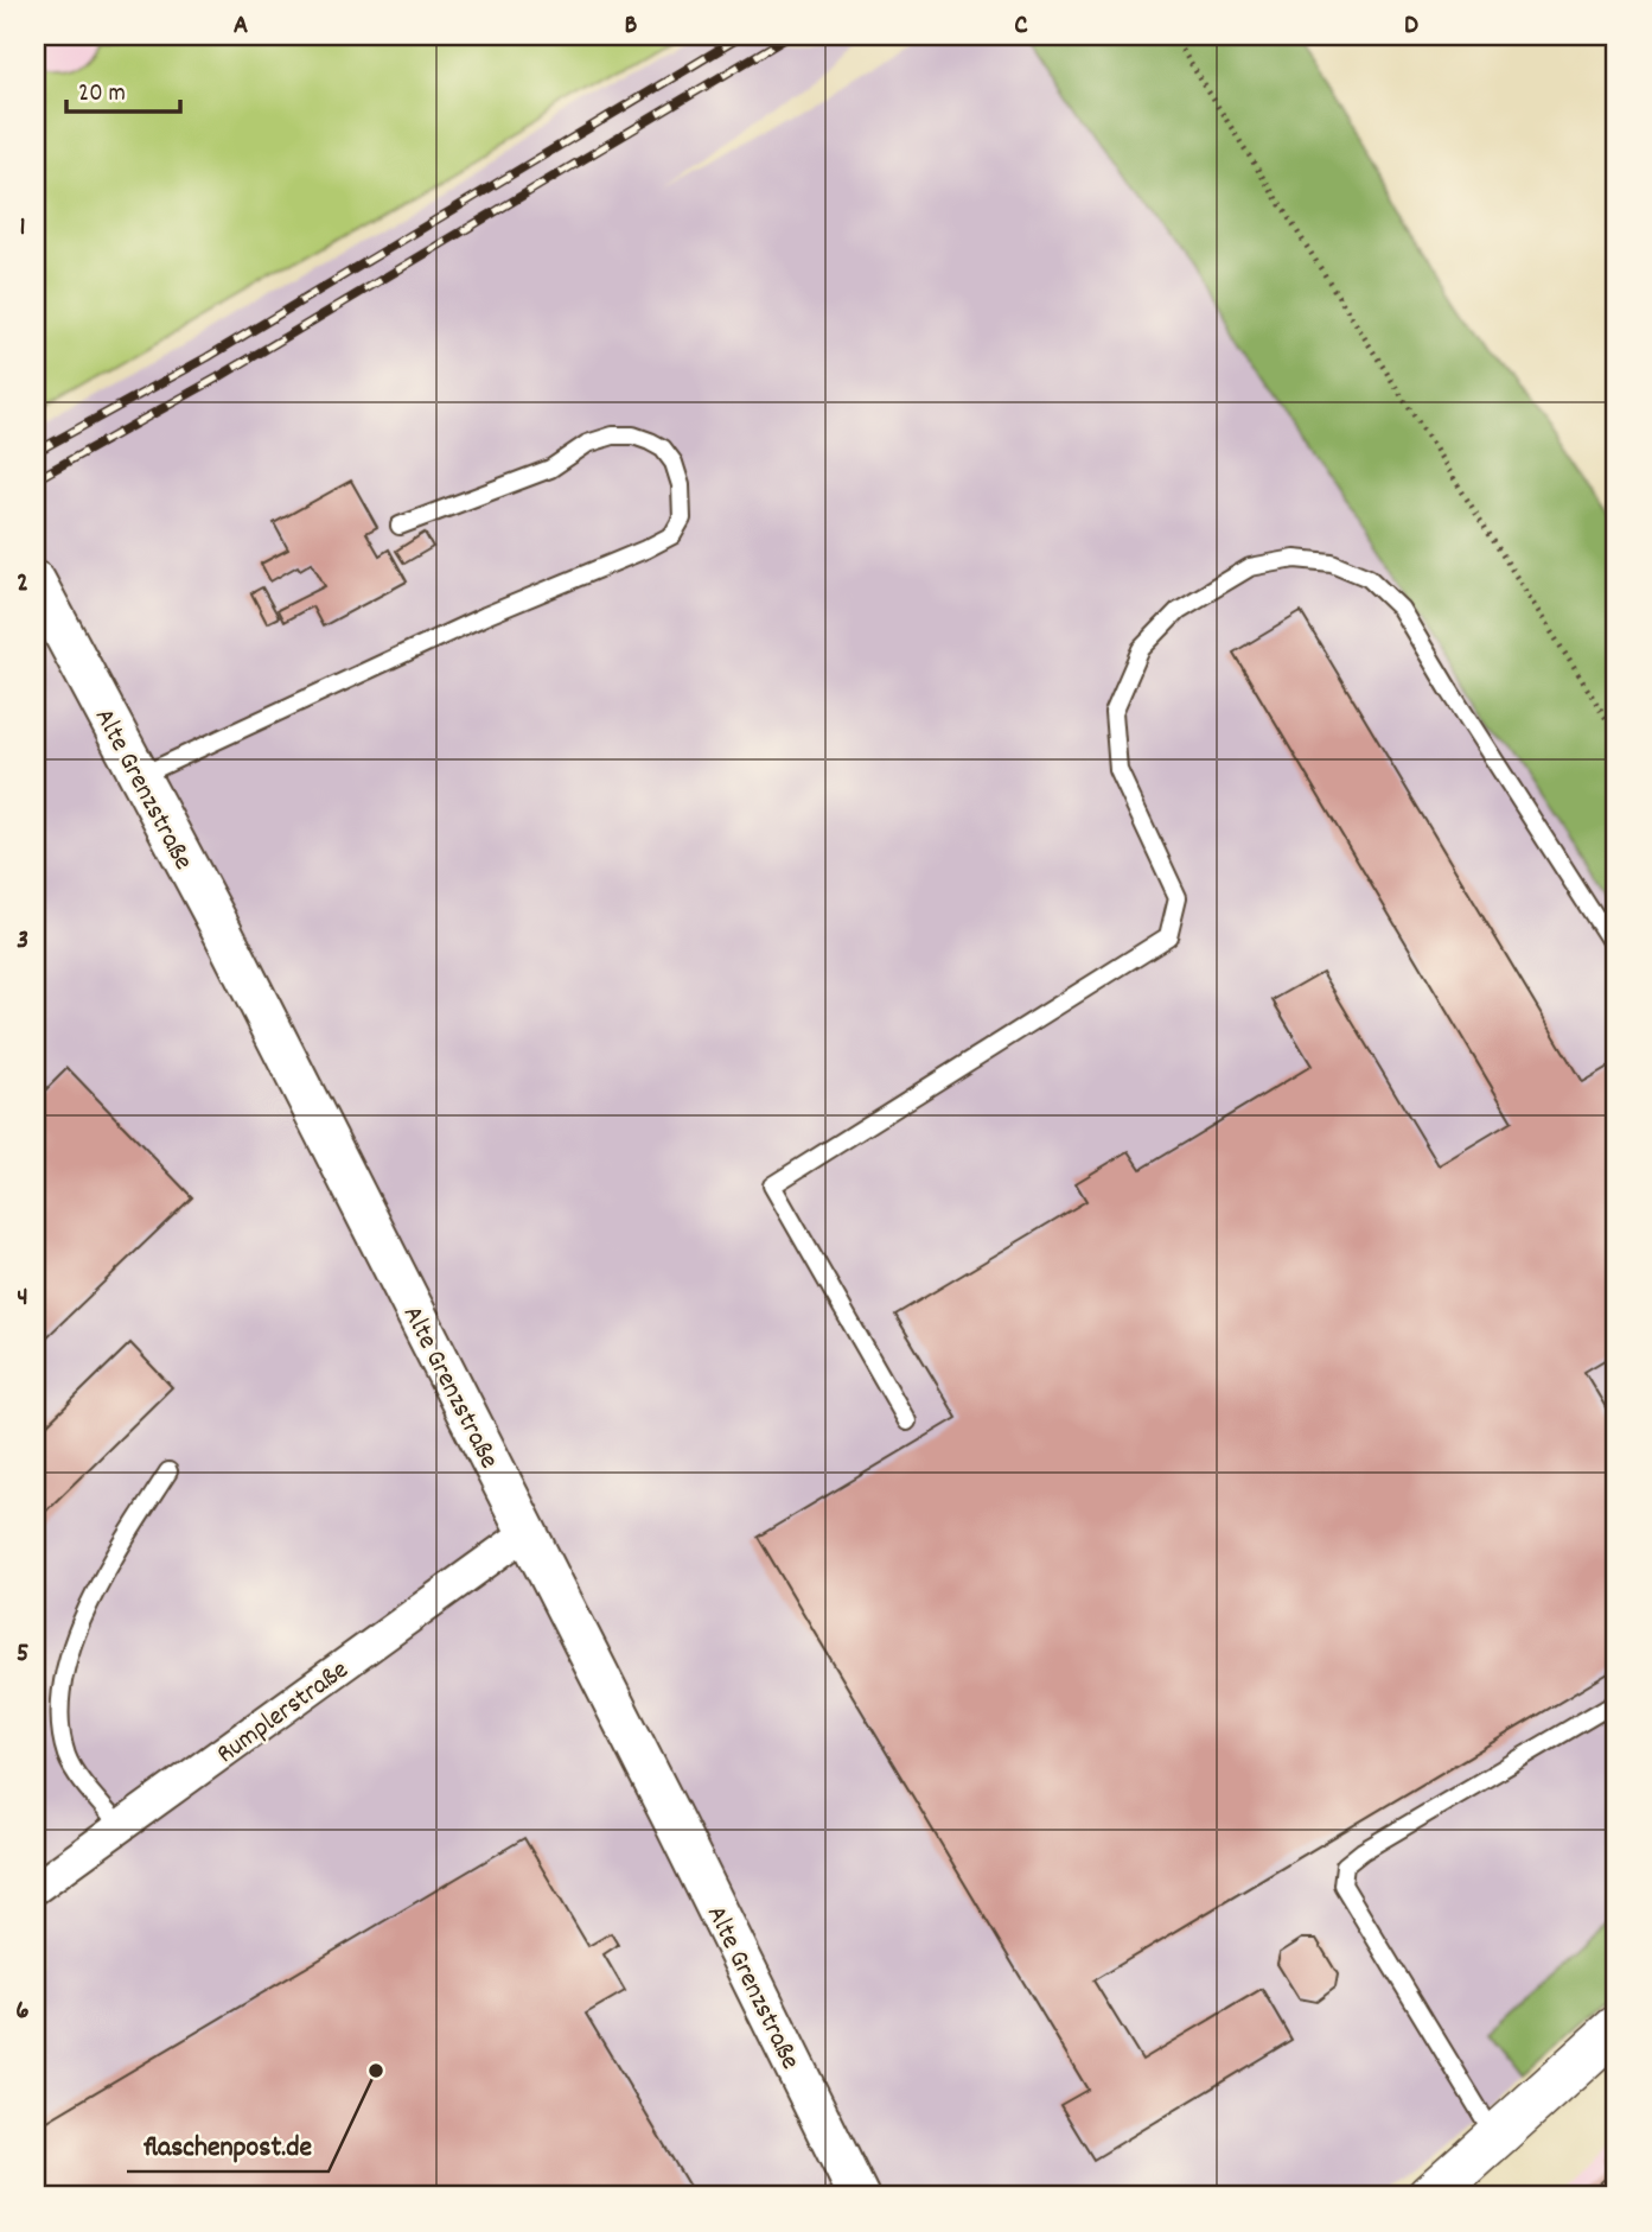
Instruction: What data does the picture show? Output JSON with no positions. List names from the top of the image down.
{
  "streets": {
    "street": ["Alte Grenzstraße", "Rumplerstraße"]
  },
  "crossings": [
    ["Alte Grenzstraße", "Rumplerstraße"]
  ],
  "places": ["flaschenpost.de"],
  "scale_bar": "20 m",
  "grid": {
    "columns": [
      "A",
      "B",
      "C",
      "D"
    ],
    "rows": [
      "1",
      "2",
      "3",
      "4",
      "5",
      "6"
    ]
  }
}
